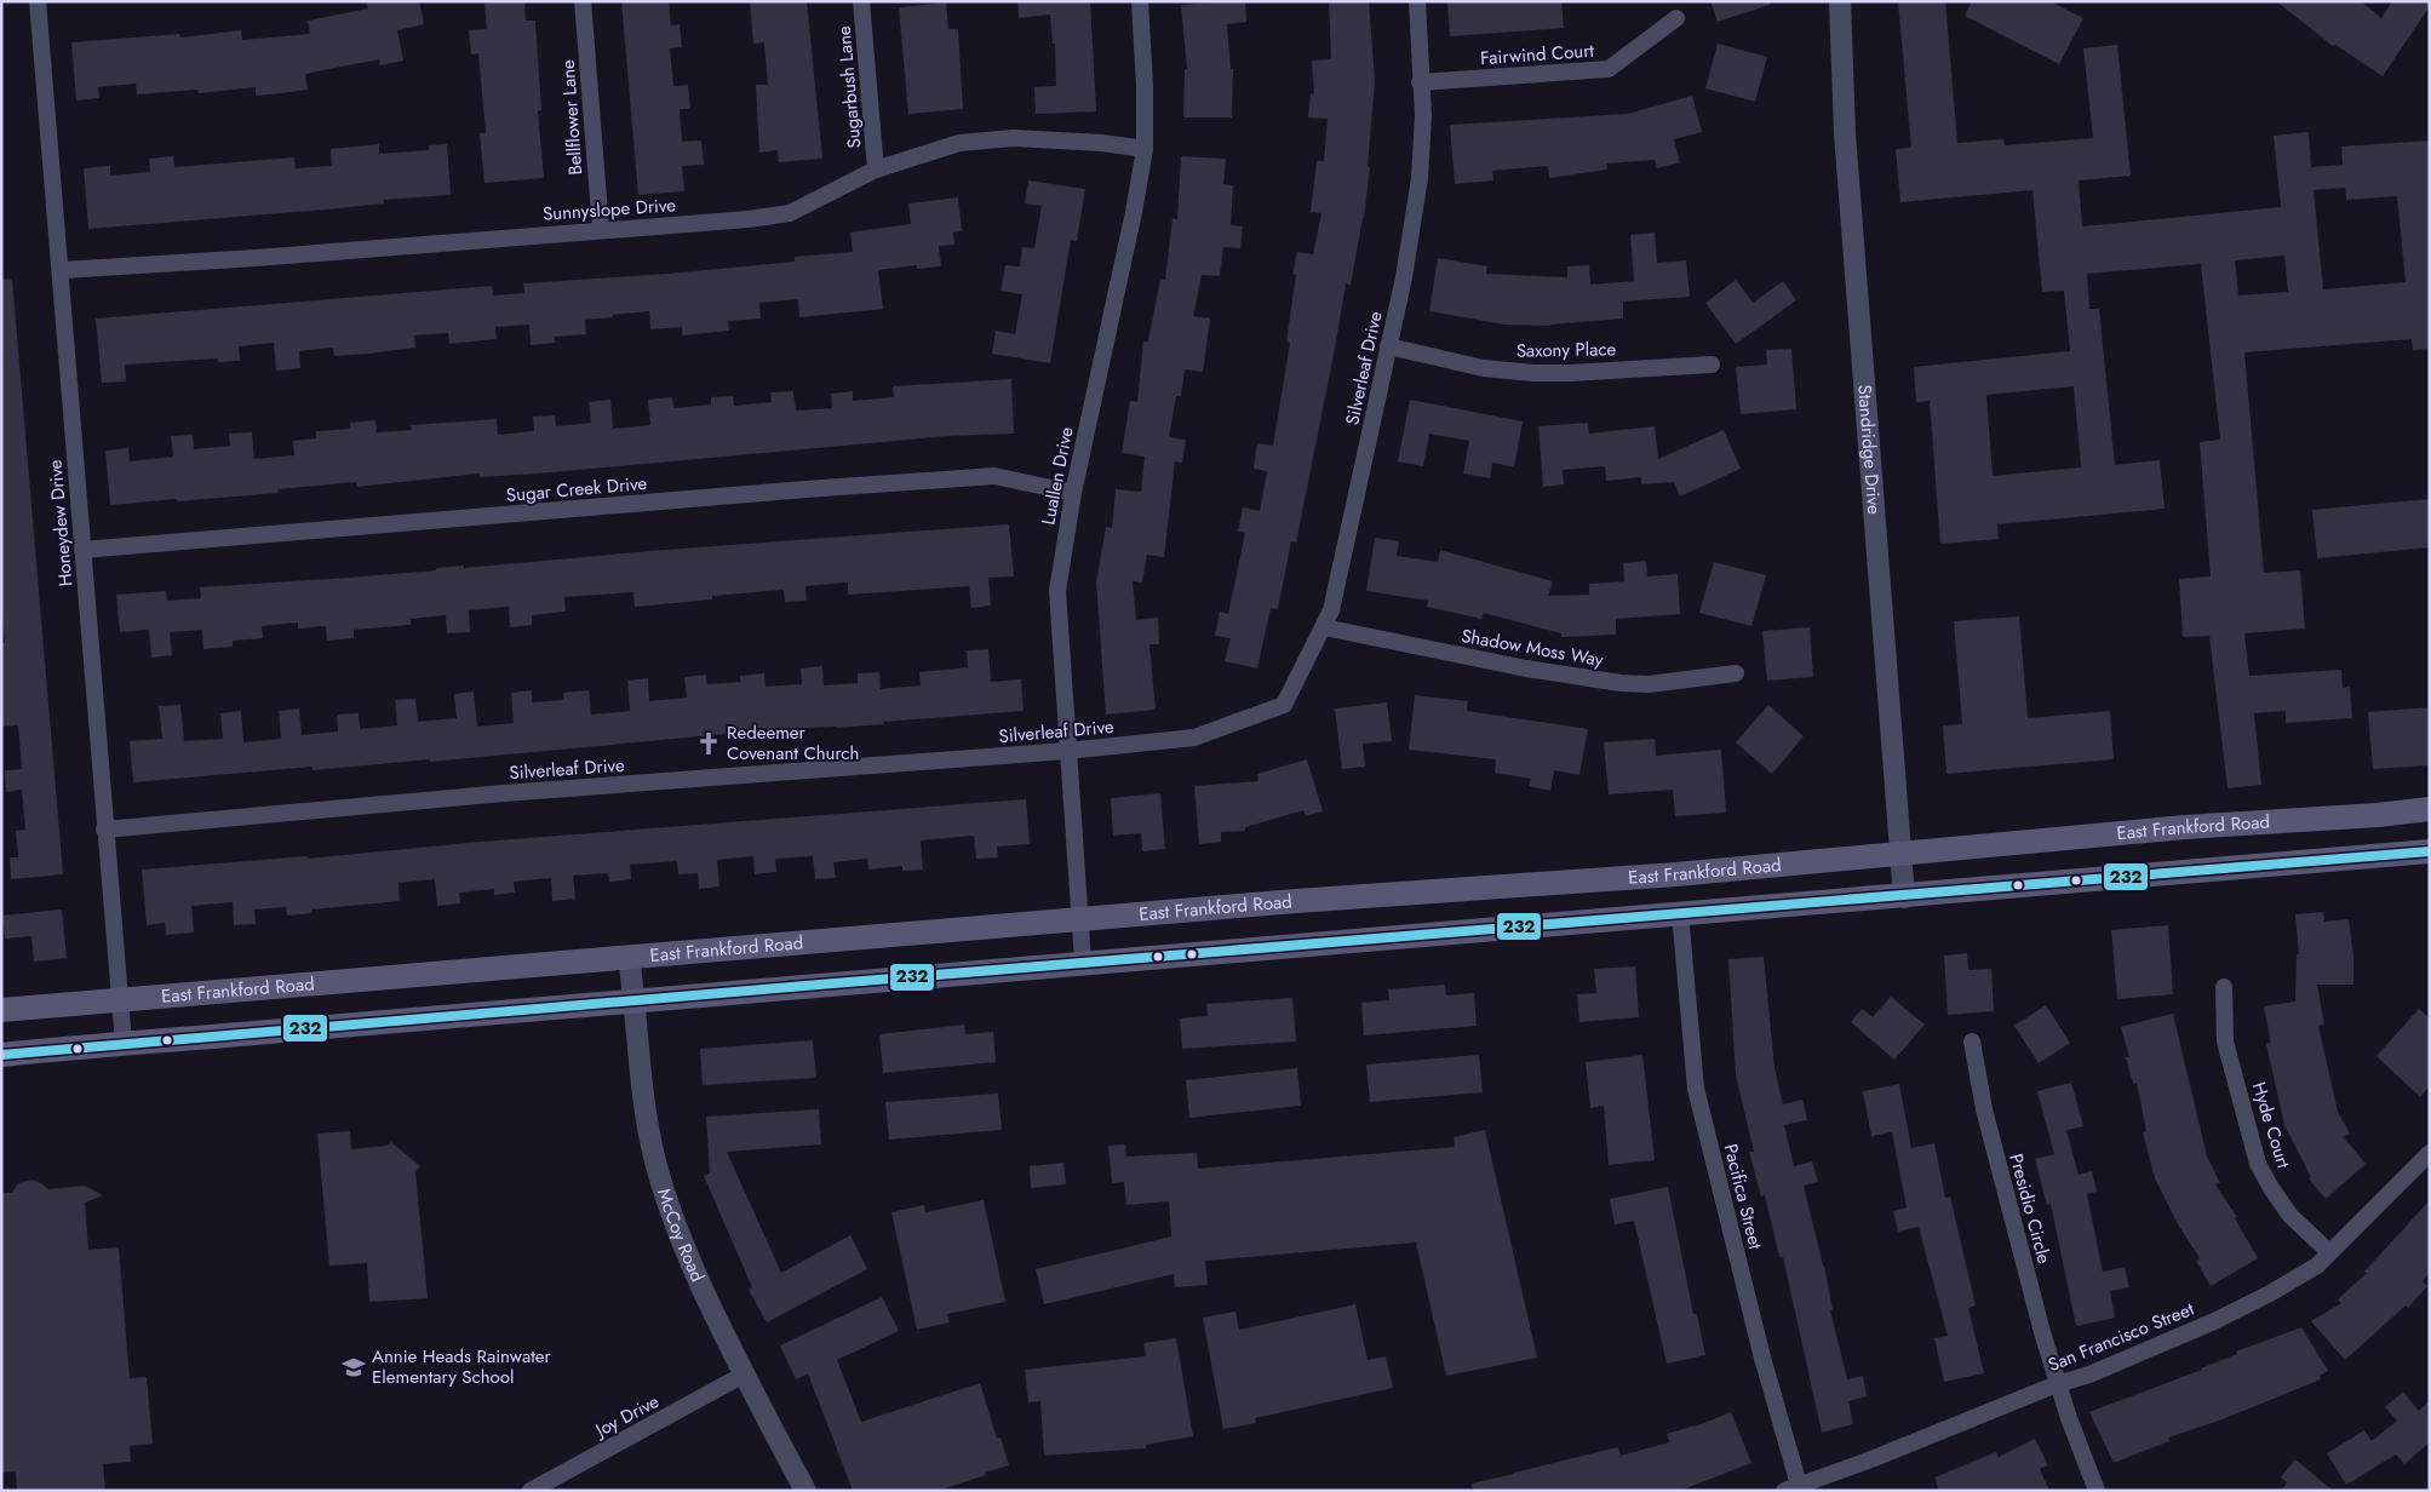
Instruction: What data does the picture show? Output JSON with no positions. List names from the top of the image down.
{
  "streets": {
    "main road": ["East Frankford Road"],
    "street": [
      "Fairwind Court",
      "Sugarbush Lane",
      "Bellflower Lane",
      "Sunnyslope Drive",
      "Saxony Place",
      "Silverleaf Drive",
      "Standridge Drive",
      "Luallen Drive",
      "Sugar Creek Drive",
      "Honeydew Drive",
      "Shadow Moss Way",
      "Hyde Court",
      "Pacifica Street",
      "Presidio Circle",
      "McCoy Road",
      "San Francisco Street",
      "Joy Drive"
    ]
  },
  "crossings": [
    ["Fairwind Court", "Silverleaf Drive"],
    ["Sugarbush Lane", "Sunnyslope Drive"],
    ["Bellflower Lane", "Sunnyslope Drive"],
    ["Sunnyslope Drive", "Luallen Drive"],
    ["Sunnyslope Drive", "Honeydew Drive"],
    ["Saxony Place", "Silverleaf Drive"],
    ["Silverleaf Drive", "Luallen Drive"],
    ["Silverleaf Drive", "Honeydew Drive"],
    ["Silverleaf Drive", "Shadow Moss Way"],
    ["Standridge Drive", "East Frankford Road"],
    ["Luallen Drive", "Sugar Creek Drive"],
    ["Luallen Drive", "East Frankford Road"],
    ["Sugar Creek Drive", "Honeydew Drive"],
    ["Honeydew Drive", "East Frankford Road"],
    ["East Frankford Road", "McCoy Road"],
    ["Hyde Court", "San Francisco Street"],
    ["Pacifica Street", "San Francisco Street"],
    ["Presidio Circle", "San Francisco Street"],
    ["McCoy Road", "Joy Drive"]
  ],
  "places": {
    "church": ["Redeemer Covenant Church"],
    "school or university": ["Annie Heads Rainwater Elementary School"]
  },
  "lines": ["transit line 232"]
}
